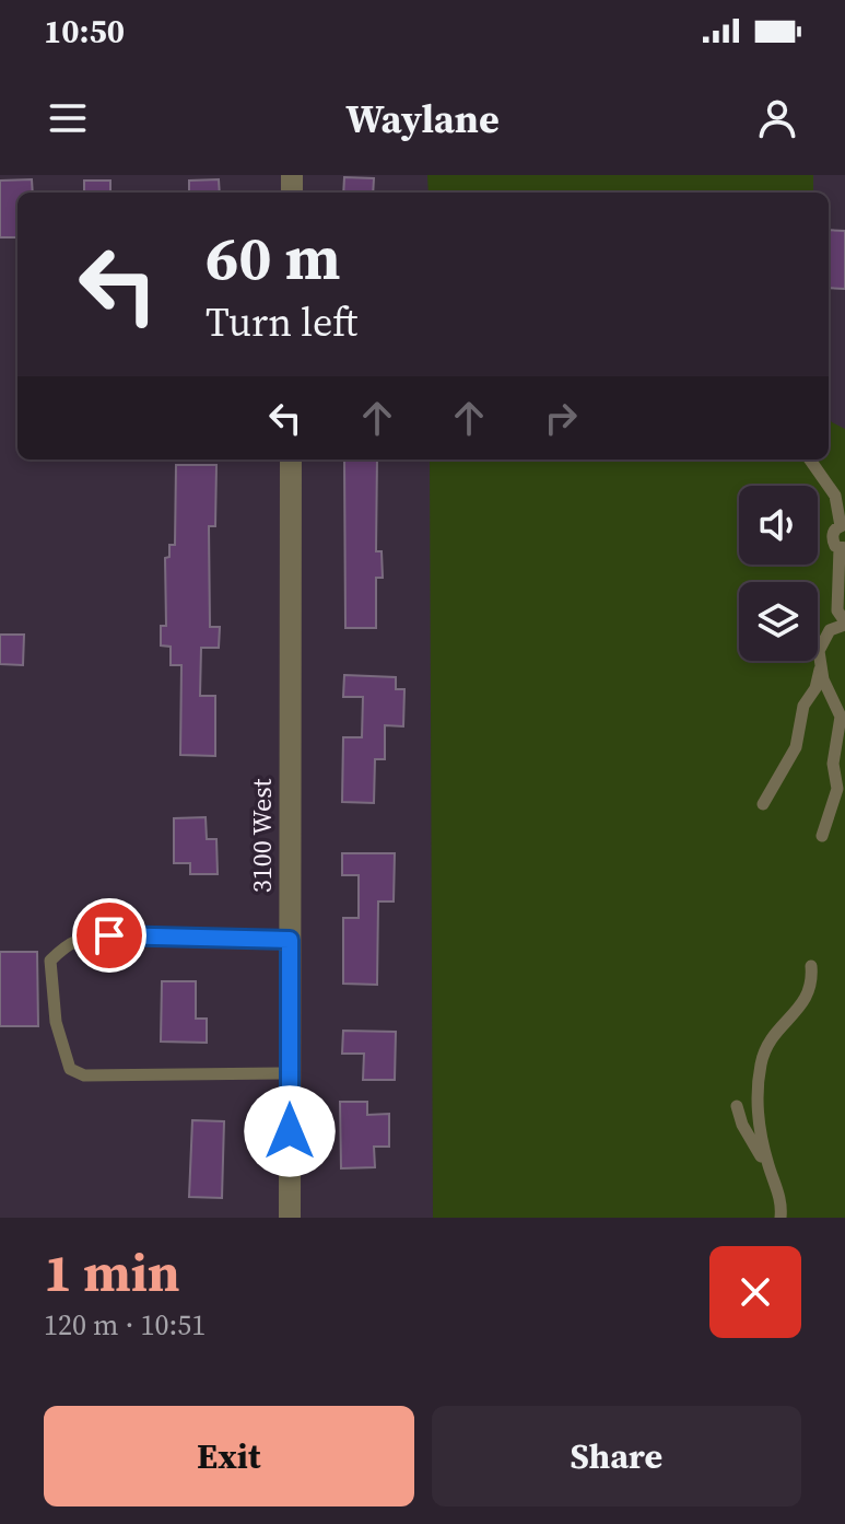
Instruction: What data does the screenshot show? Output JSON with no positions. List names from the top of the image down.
{
  "streets": {
    "street": ["3100 West"]
  },
  "page": {
    "status": "10:50",
    "header": "Waylane",
    "turn": ["60 m", "Turn left"],
    "heading": ["1 min", "120 m · 10:51"],
    "buttons": ["Exit", "Share"]
  }
}
